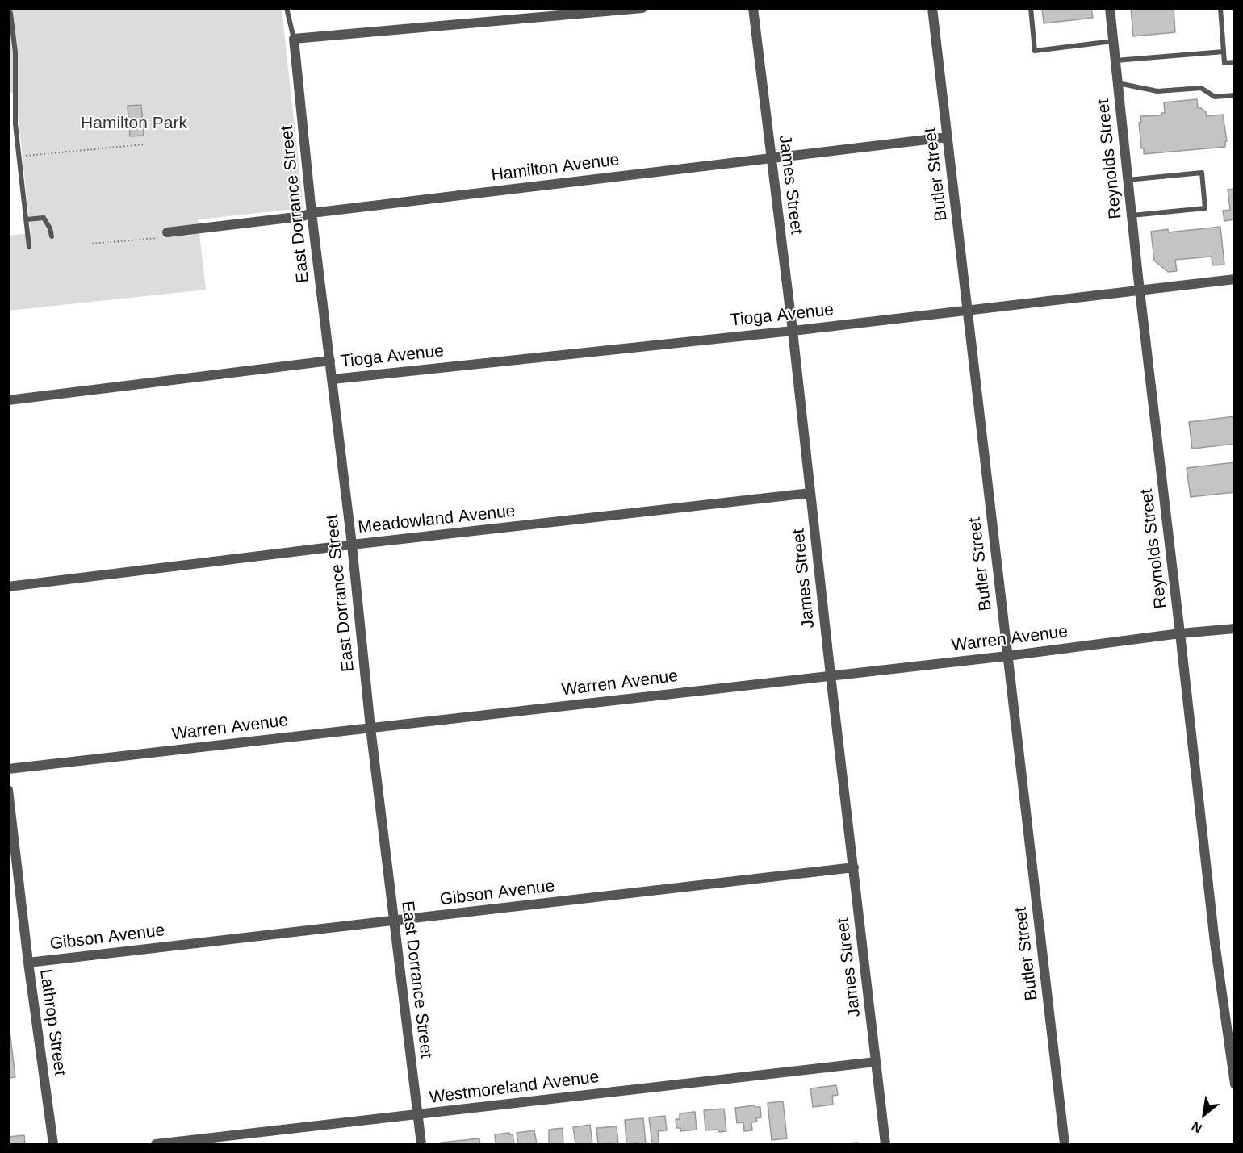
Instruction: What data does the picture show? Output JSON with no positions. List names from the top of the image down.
{
  "streets": {
    "street": [
      "Reynolds Street",
      "Hamilton Avenue",
      "Butler Street",
      "James Street",
      "East Dorrance Street",
      "Tioga Avenue",
      "Meadowland Avenue",
      "Warren Avenue",
      "Gibson Avenue",
      "Lathrop Street",
      "Westmoreland Avenue"
    ]
  },
  "crossings": [
    ["Reynolds Street", "Tioga Avenue"],
    ["Reynolds Street", "Warren Avenue"],
    ["Hamilton Avenue", "Butler Street"],
    ["Hamilton Avenue", "James Street"],
    ["Hamilton Avenue", "East Dorrance Street"],
    ["Butler Street", "Tioga Avenue"],
    ["Butler Street", "Warren Avenue"],
    ["James Street", "Tioga Avenue"],
    ["James Street", "Meadowland Avenue"],
    ["James Street", "Warren Avenue"],
    ["James Street", "Gibson Avenue"],
    ["James Street", "Westmoreland Avenue"],
    ["East Dorrance Street", "Tioga Avenue"],
    ["East Dorrance Street", "Meadowland Avenue"],
    ["East Dorrance Street", "Warren Avenue"],
    ["East Dorrance Street", "Gibson Avenue"],
    ["East Dorrance Street", "Westmoreland Avenue"],
    ["Gibson Avenue", "Lathrop Street"]
  ],
  "parks": ["Hamilton Park"],
  "north": "bottom left"
}
